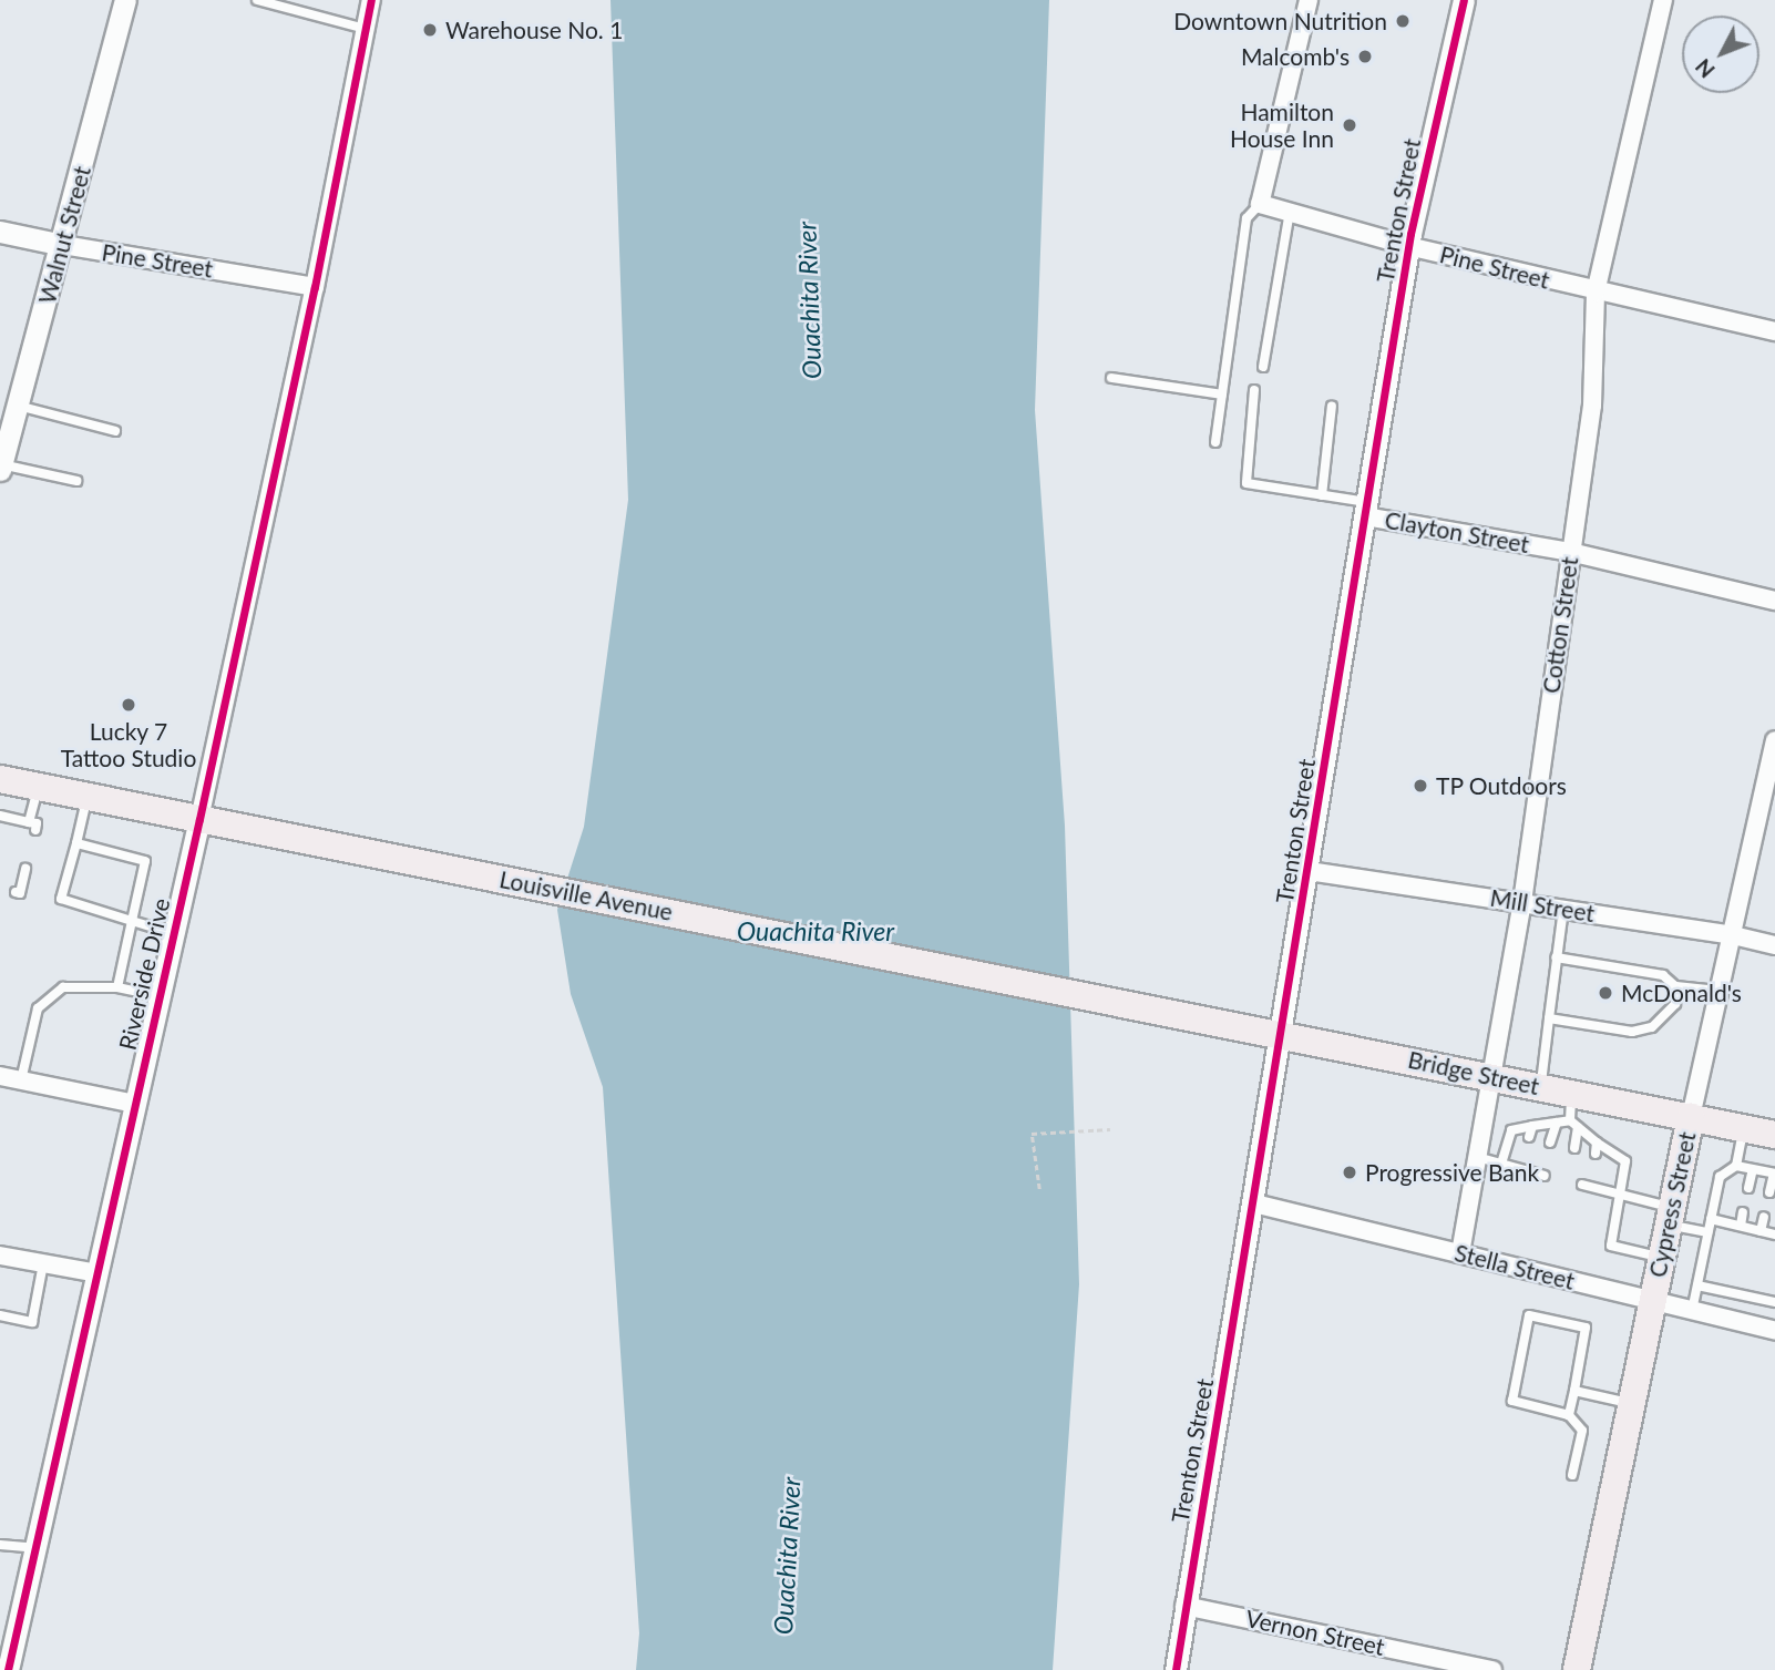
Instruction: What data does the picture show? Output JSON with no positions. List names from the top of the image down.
{
  "streets": {
    "main road": ["Louisville Avenue", "Bridge Street", "Cypress Street"],
    "street": [
      "Trenton Street",
      "Walnut Street",
      "Pine Street",
      "Clayton Street",
      "Cotton Street",
      "Mill Street",
      "Riverside Drive",
      "Stella Street",
      "Vernon Street"
    ]
  },
  "crossings": [
    ["Trenton Street", "Pine Street"],
    ["Trenton Street", "Clayton Street"],
    ["Trenton Street", "Mill Street"],
    ["Trenton Street", "Bridge Street"],
    ["Trenton Street", "Stella Street"],
    ["Trenton Street", "Vernon Street"],
    ["Walnut Street", "Pine Street"],
    ["Pine Street", "Cotton Street"],
    ["Pine Street", "Riverside Drive"],
    ["Clayton Street", "Cotton Street"],
    ["Cotton Street", "Mill Street"],
    ["Cotton Street", "Bridge Street"],
    ["Cotton Street", "Stella Street"],
    ["Louisville Avenue", "Riverside Drive"],
    ["Louisville Avenue", "Bridge Street"],
    ["Mill Street", "Cypress Street"],
    ["Bridge Street", "Cypress Street"],
    ["Cypress Street", "Stella Street"]
  ],
  "water": ["Ouachita River"],
  "places": [
    "Downtown Nutrition",
    "Warehouse No. 1",
    "Malcomb's",
    "Hamilton House Inn",
    "Lucky 7 Tattoo Studio",
    "TP Outdoors",
    "McDonald's",
    "Progressive Bank"
  ],
  "north": "bottom left"
}
